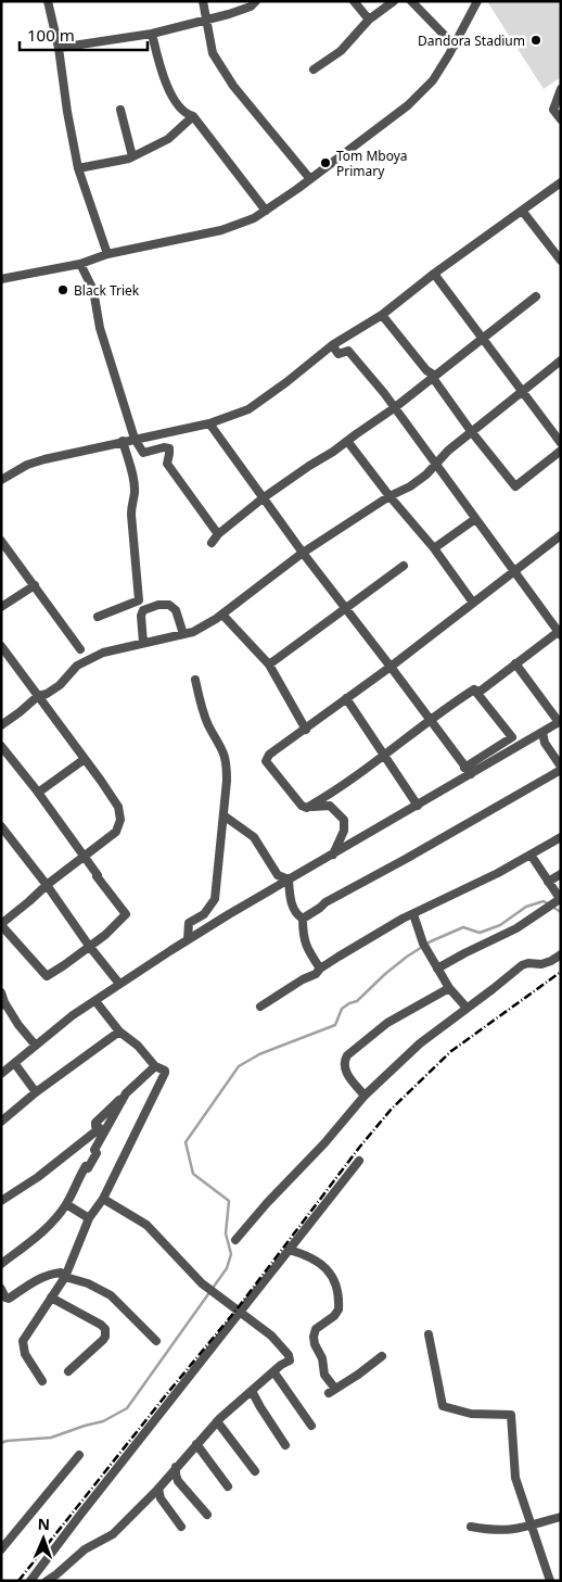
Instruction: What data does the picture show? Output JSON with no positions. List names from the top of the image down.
{
  "places": ["Dandora Stadium", "Tom Mboya Primary", "Black Triek"],
  "scale_bar": "100 m",
  "north": "top"
}
